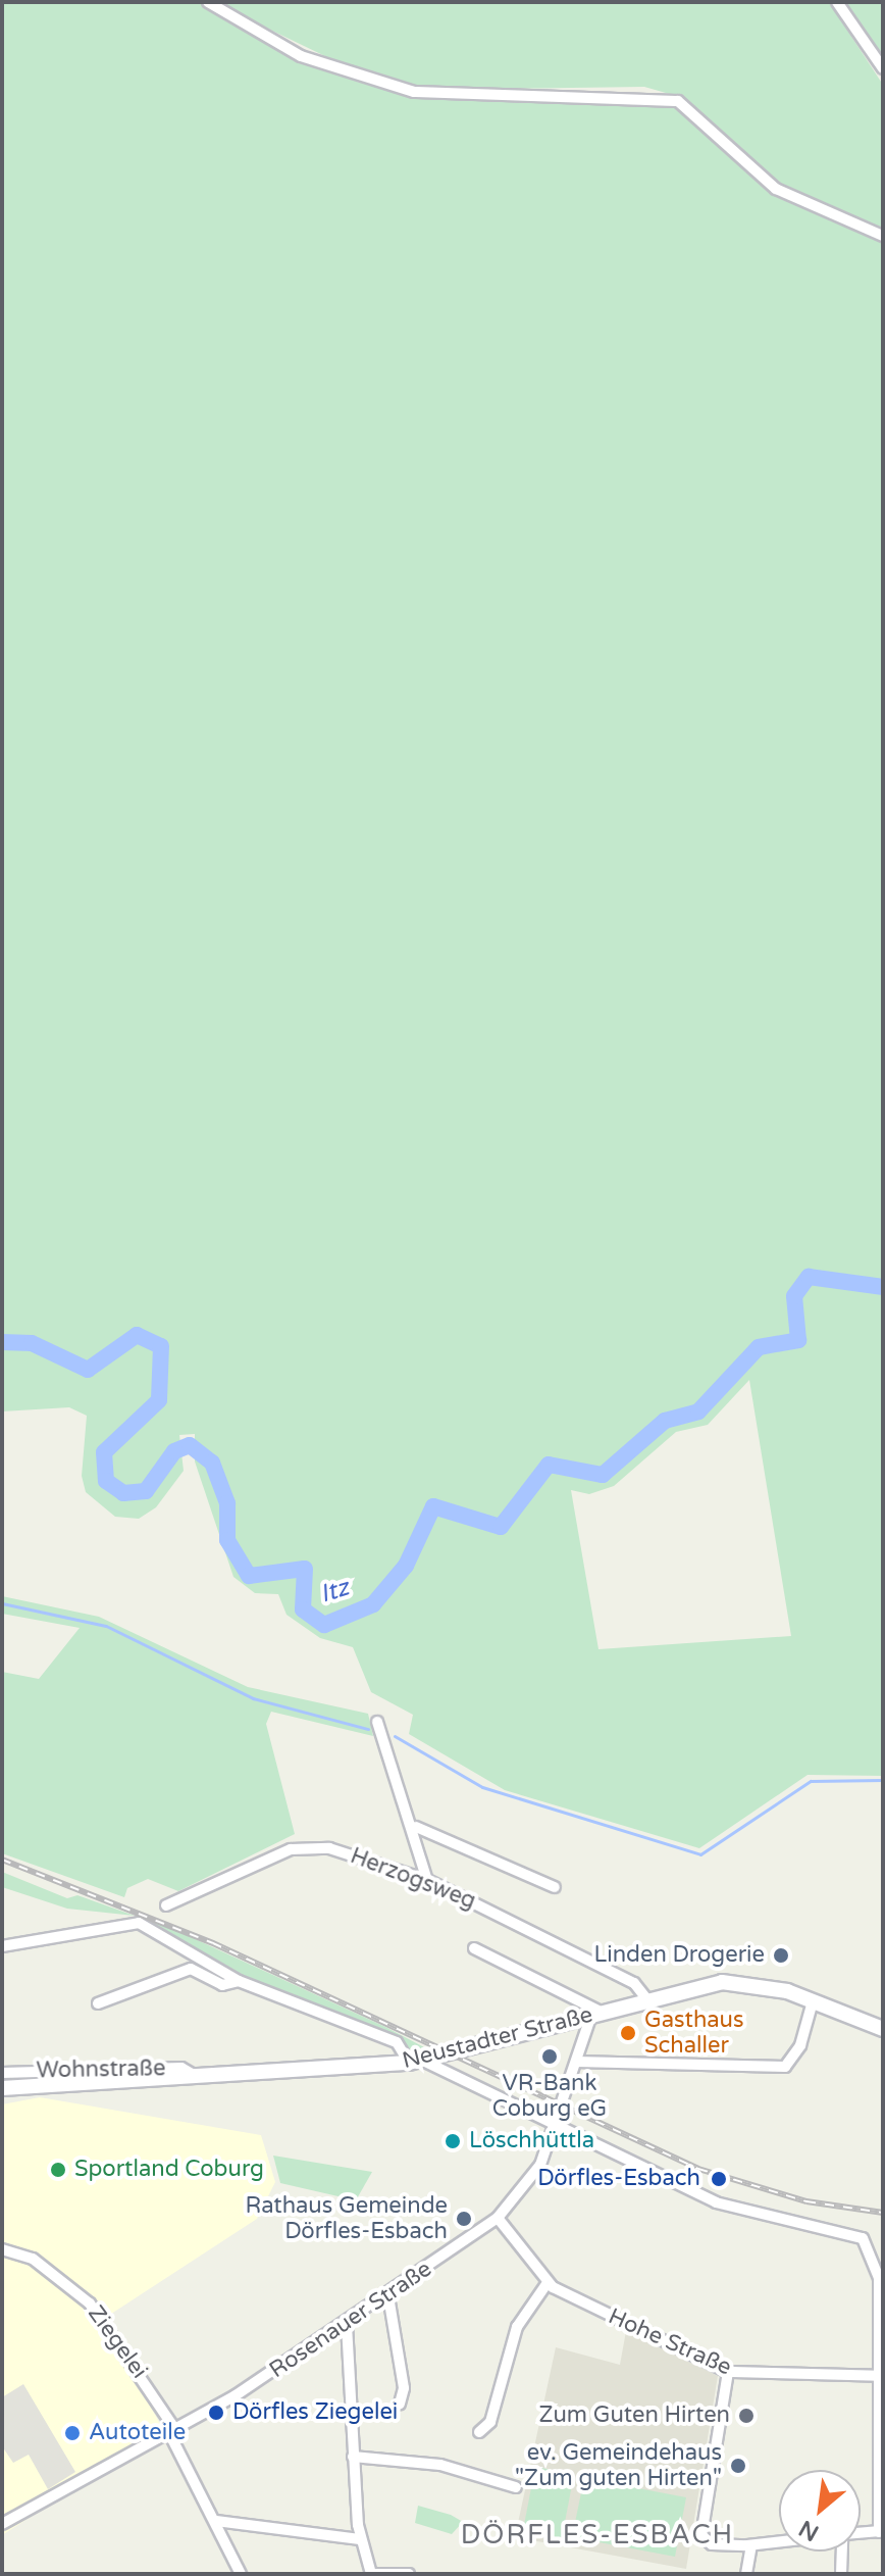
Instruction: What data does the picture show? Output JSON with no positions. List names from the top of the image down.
{
  "streets": {
    "street": [
      "Herzogsweg",
      "Neustadter Straße",
      "Wohnstraße",
      "Rosenauer Straße",
      "Ziegelei",
      "Hohe Straße"
    ]
  },
  "crossings": [
    ["Herzogsweg", "Neustadter Straße"],
    ["Neustadter Straße", "Wohnstraße"],
    ["Neustadter Straße", "Rosenauer Straße"],
    ["Rosenauer Straße", "Ziegelei"],
    ["Rosenauer Straße", "Hohe Straße"]
  ],
  "districts": ["DÖRFLES-ESBACH"],
  "water": ["Itz"],
  "places": [
    "Linden Drogerie",
    "Gasthaus Schaller",
    "VR-Bank Coburg eG",
    "Löschhüttla",
    "Sportland Coburg",
    "Dörfles-Esbach",
    "Rathaus Gemeinde Dörfles-Esbach",
    "Dörfles Ziegelei",
    "Zum Guten Hirten",
    "Autoteile",
    "ev. Gemeindehaus \"Zum guten Hirten\""
  ],
  "north": "bottom left"
}
